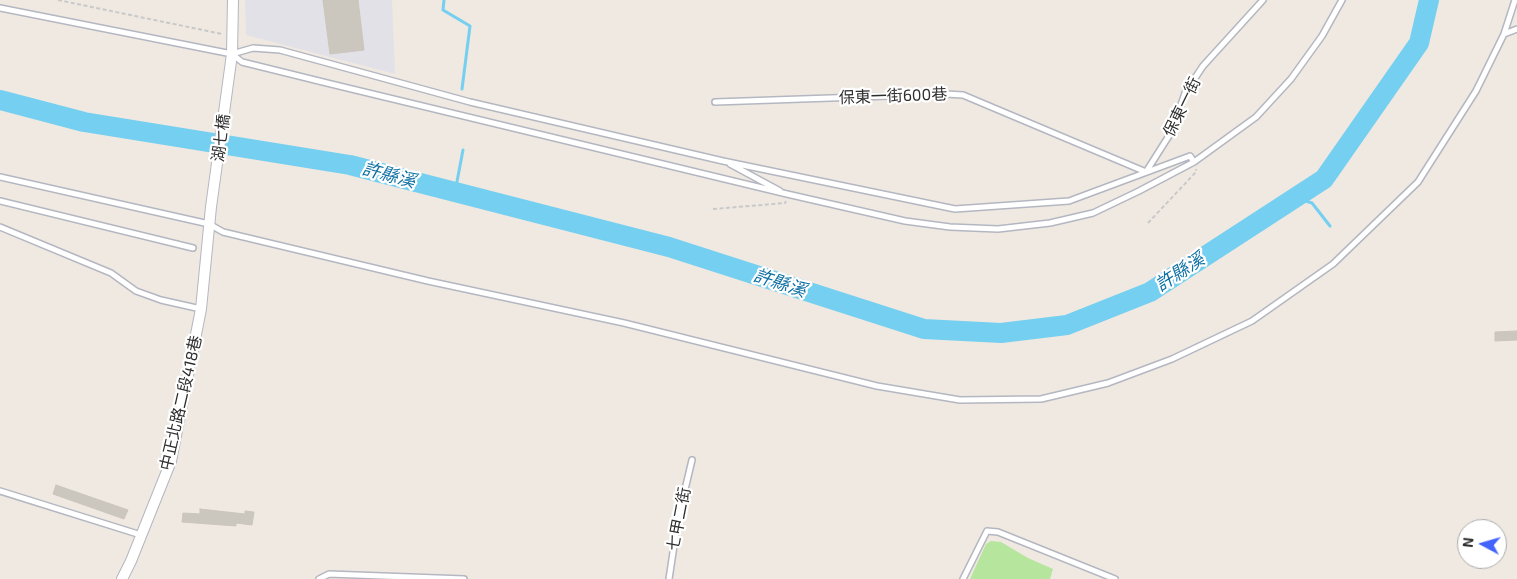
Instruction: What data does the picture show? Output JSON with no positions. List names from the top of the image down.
{
  "streets": {
    "street": ["湖七橋", "中正北路二段418巷"],
    "lane": ["保東一街600巷", "保東一街", "七甲二街"]
  },
  "crossings": [
    ["保東一街600巷", "保東一街"],
    ["湖七橋", "中正北路二段418巷"]
  ],
  "water": ["許縣溪"],
  "north": "left"
}
